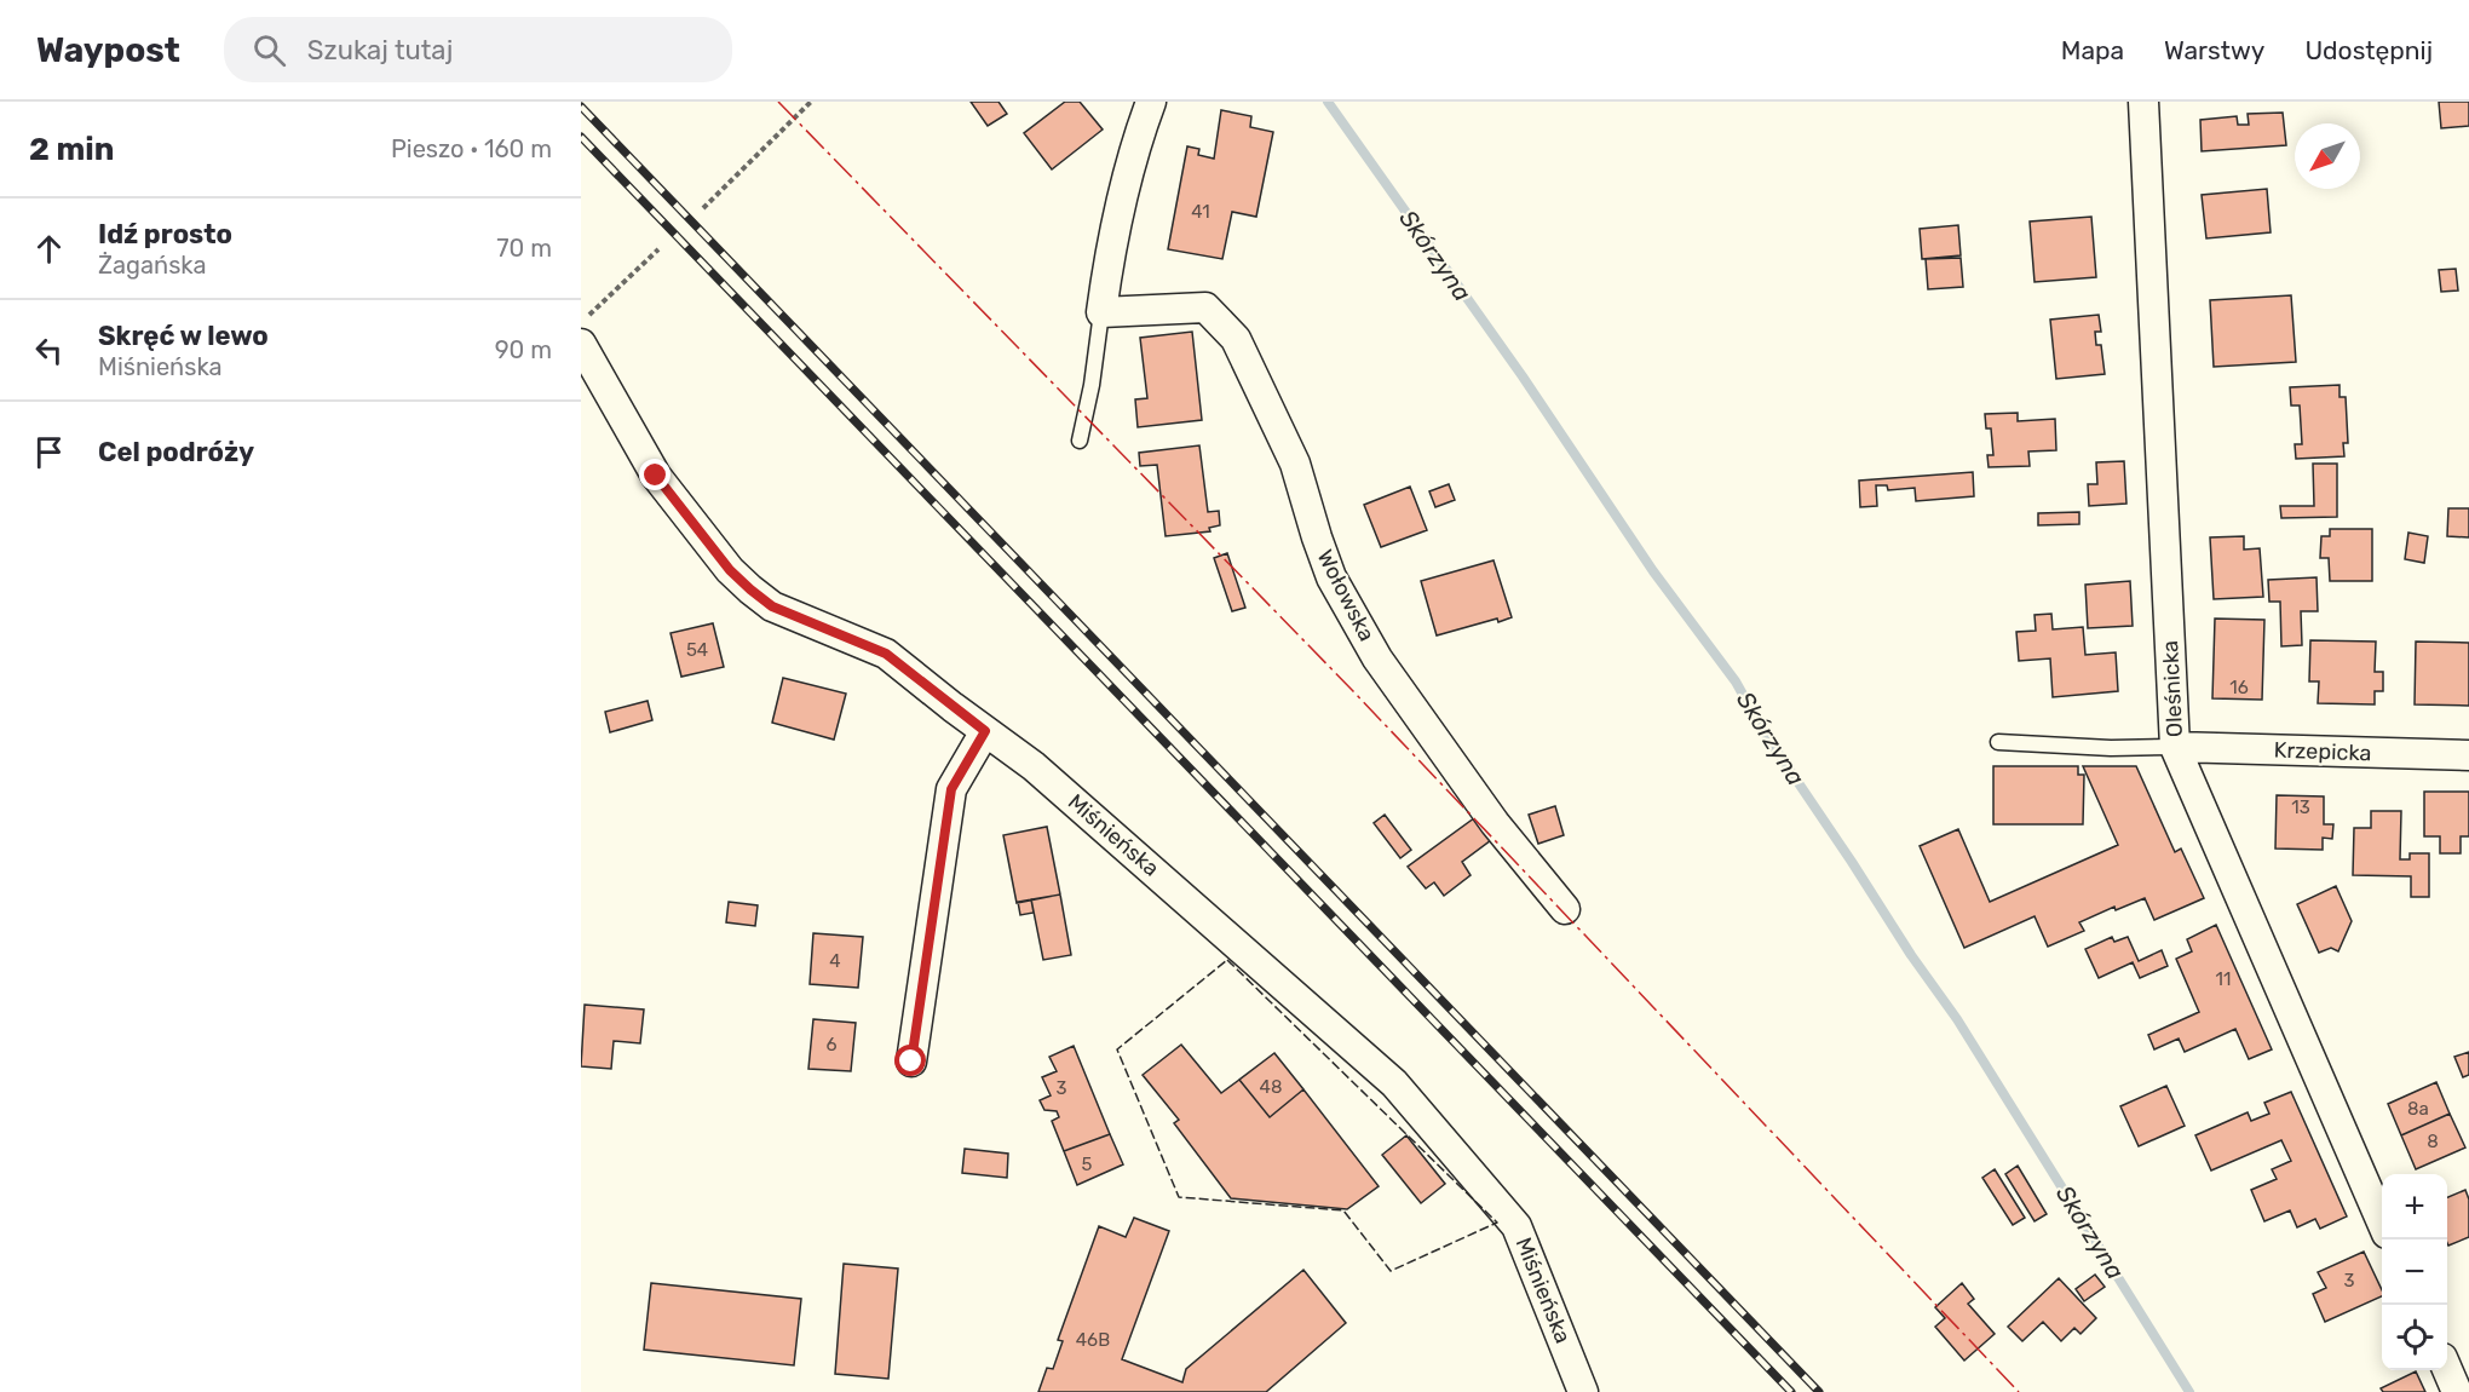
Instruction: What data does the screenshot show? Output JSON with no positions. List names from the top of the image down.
{
  "streets": {
    "street": [
      "Wołowska",
      "Oleśnicka",
      "Krzepicka",
      "Miśnieńska"
    ]
  },
  "crossings": [
    ["Oleśnicka", "Krzepicka"]
  ],
  "water": ["Skórzyna"],
  "house_numbers": [
    "41",
    "54",
    "16",
    "13",
    "4",
    "11",
    "6",
    "48",
    "3",
    "8a",
    "8",
    "5",
    "3",
    "46B"
  ],
  "north": "bottom left",
  "page": {
    "header": "Waypost",
    "search": "Szukaj tutaj",
    "nav": ["Mapa", "Warstwy", "Udostępnij"],
    "heading": ["2 min", "Pieszo · 160 m"],
    "list": [
      ["Idź prosto", "Żagańska", "70 m"],
      ["Skręć w lewo", "Miśnieńska", "90 m"],
      "Cel podróży"
    ],
    "map_buttons": ["+", "−"]
  }
}
